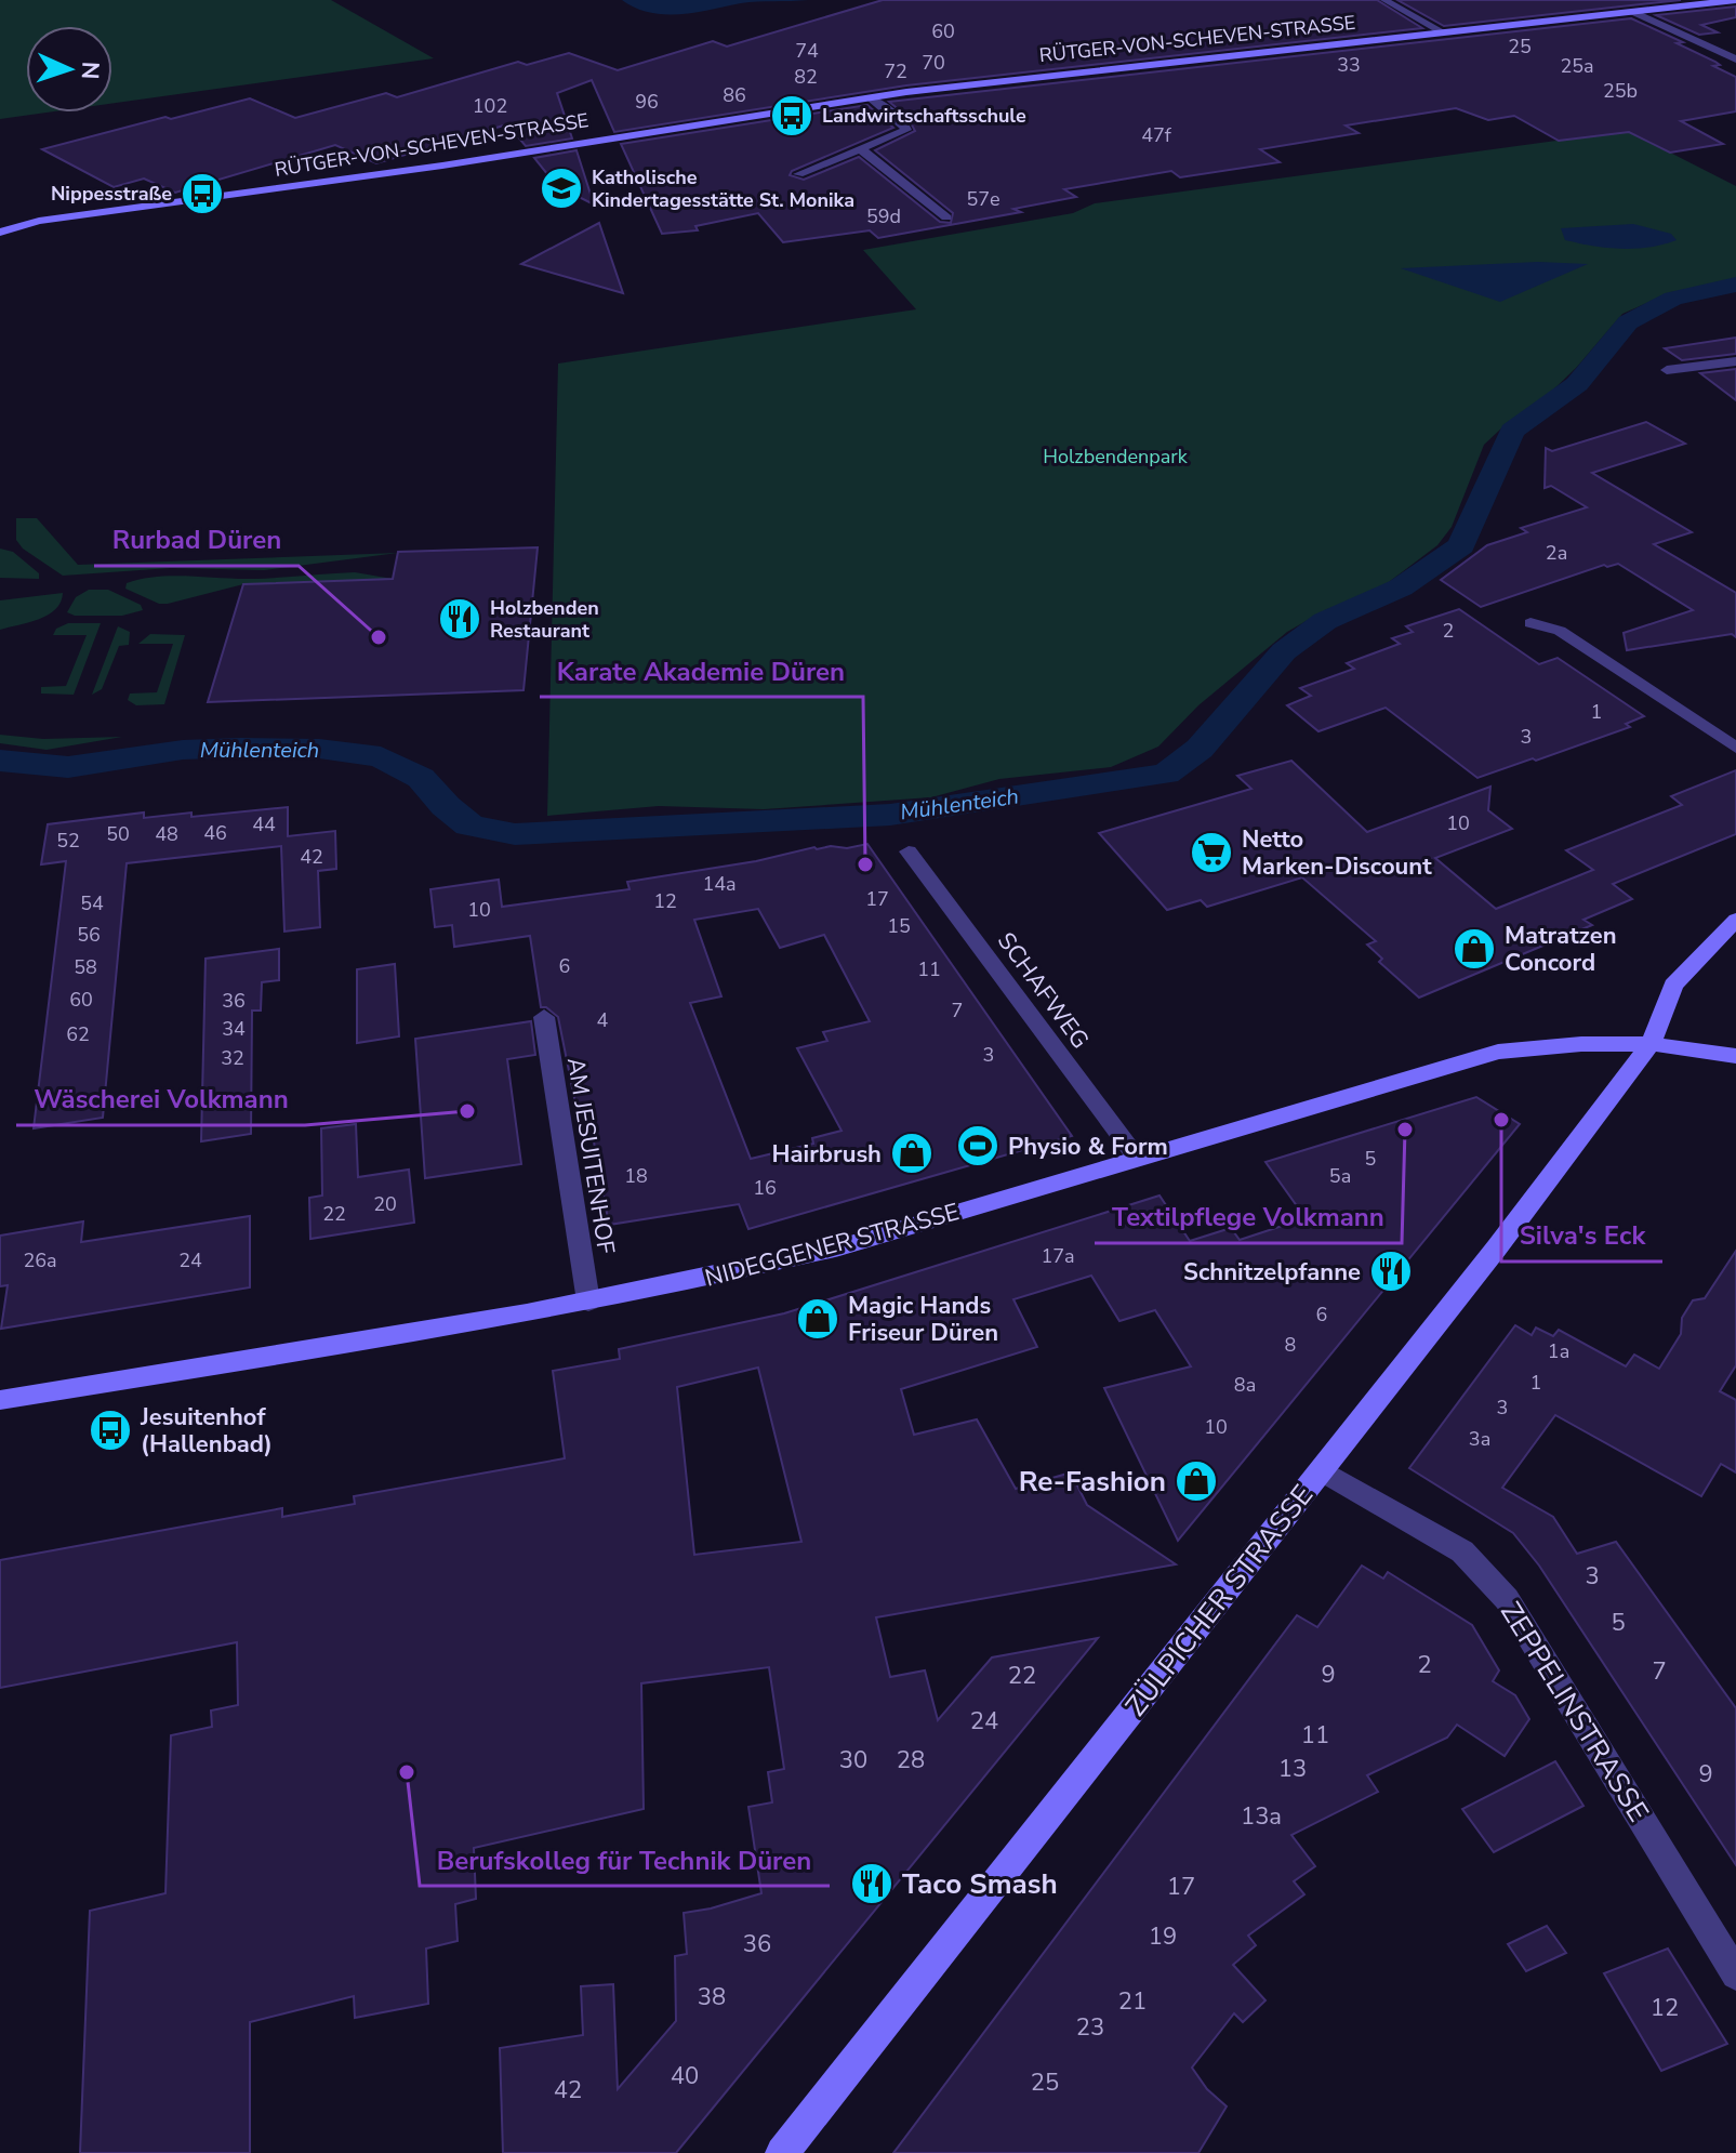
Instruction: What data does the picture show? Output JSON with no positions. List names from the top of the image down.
{
  "streets": {
    "street": [
      "RÜTGER-VON-SCHEVEN-STRASSE",
      "SCHAFWEG",
      "AM JESUITENHOF",
      "NIDEGGENER STRASSE",
      "ZÜLPICHER STRASSE",
      "ZEPPELINSTRASSE"
    ]
  },
  "crossings": [
    ["SCHAFWEG", "NIDEGGENER STRASSE"],
    ["AM JESUITENHOF", "NIDEGGENER STRASSE"],
    ["NIDEGGENER STRASSE", "ZÜLPICHER STRASSE"],
    ["ZÜLPICHER STRASSE", "ZEPPELINSTRASSE"]
  ],
  "water": ["Mühlenteich"],
  "parks": ["Holzbendenpark"],
  "places": {
    "bus stop": ["Landwirtschaftsschule", "Nippesstraße", "Jesuitenhof (Hallenbad)"],
    "school or university": ["Katholische Kindertagesstätte St. Monika"],
    "restaurant": ["Holzbenden Restaurant", "Schnitzelpfanne", "Taco Smash"],
    "other": [
      "Rurbad Düren",
      "Karate Akademie Düren",
      "Wäscherei Volkmann",
      "Silva's Eck",
      "Textilpflege Volkmann",
      "Berufskolleg für Technik Düren"
    ],
    "supermarket": ["Netto Marken-Discount"],
    "shop": [
      "Matratzen Concord",
      "Hairbrush",
      "Magic Hands Friseur Düren",
      "Re-Fashion"
    ],
    "sports": ["Physio & Form"]
  },
  "house_numbers": [
    "60",
    "25",
    "74",
    "70",
    "33",
    "25a",
    "72",
    "82",
    "25b",
    "86",
    "96",
    "102",
    "47f",
    "57e",
    "59d",
    "2a",
    "2",
    "1",
    "3",
    "10",
    "44",
    "46",
    "50",
    "48",
    "52",
    "42",
    "14a",
    "17",
    "12",
    "54",
    "10",
    "15",
    "56",
    "6",
    "58",
    "11",
    "60",
    "36",
    "7",
    "4",
    "34",
    "62",
    "3",
    "32",
    "5",
    "18",
    "5a",
    "16",
    "20",
    "22",
    "17a",
    "26a",
    "24",
    "6",
    "8",
    "1a",
    "1",
    "8a",
    "3",
    "10",
    "3a",
    "3",
    "5",
    "2",
    "7",
    "9",
    "22",
    "24",
    "11",
    "30",
    "28",
    "13",
    "9",
    "13a",
    "17",
    "19",
    "36",
    "38",
    "21",
    "12",
    "23",
    "40",
    "25",
    "42"
  ],
  "north": "right"
}
